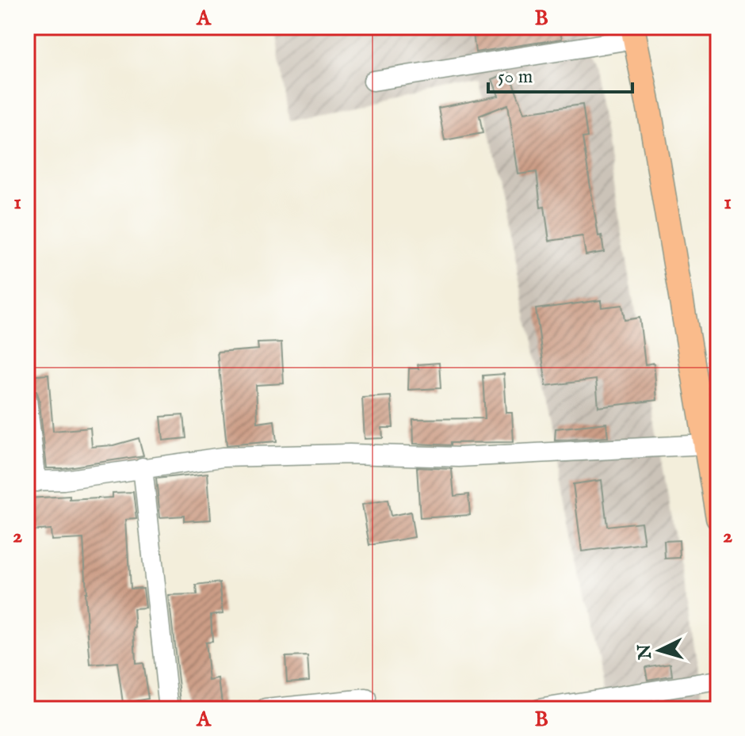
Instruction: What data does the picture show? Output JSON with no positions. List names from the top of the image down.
{
  "scale_bar": "50 m",
  "north": "left",
  "grid": {
    "columns": ["A", "B"],
    "rows": ["1", "2"]
  }
}
